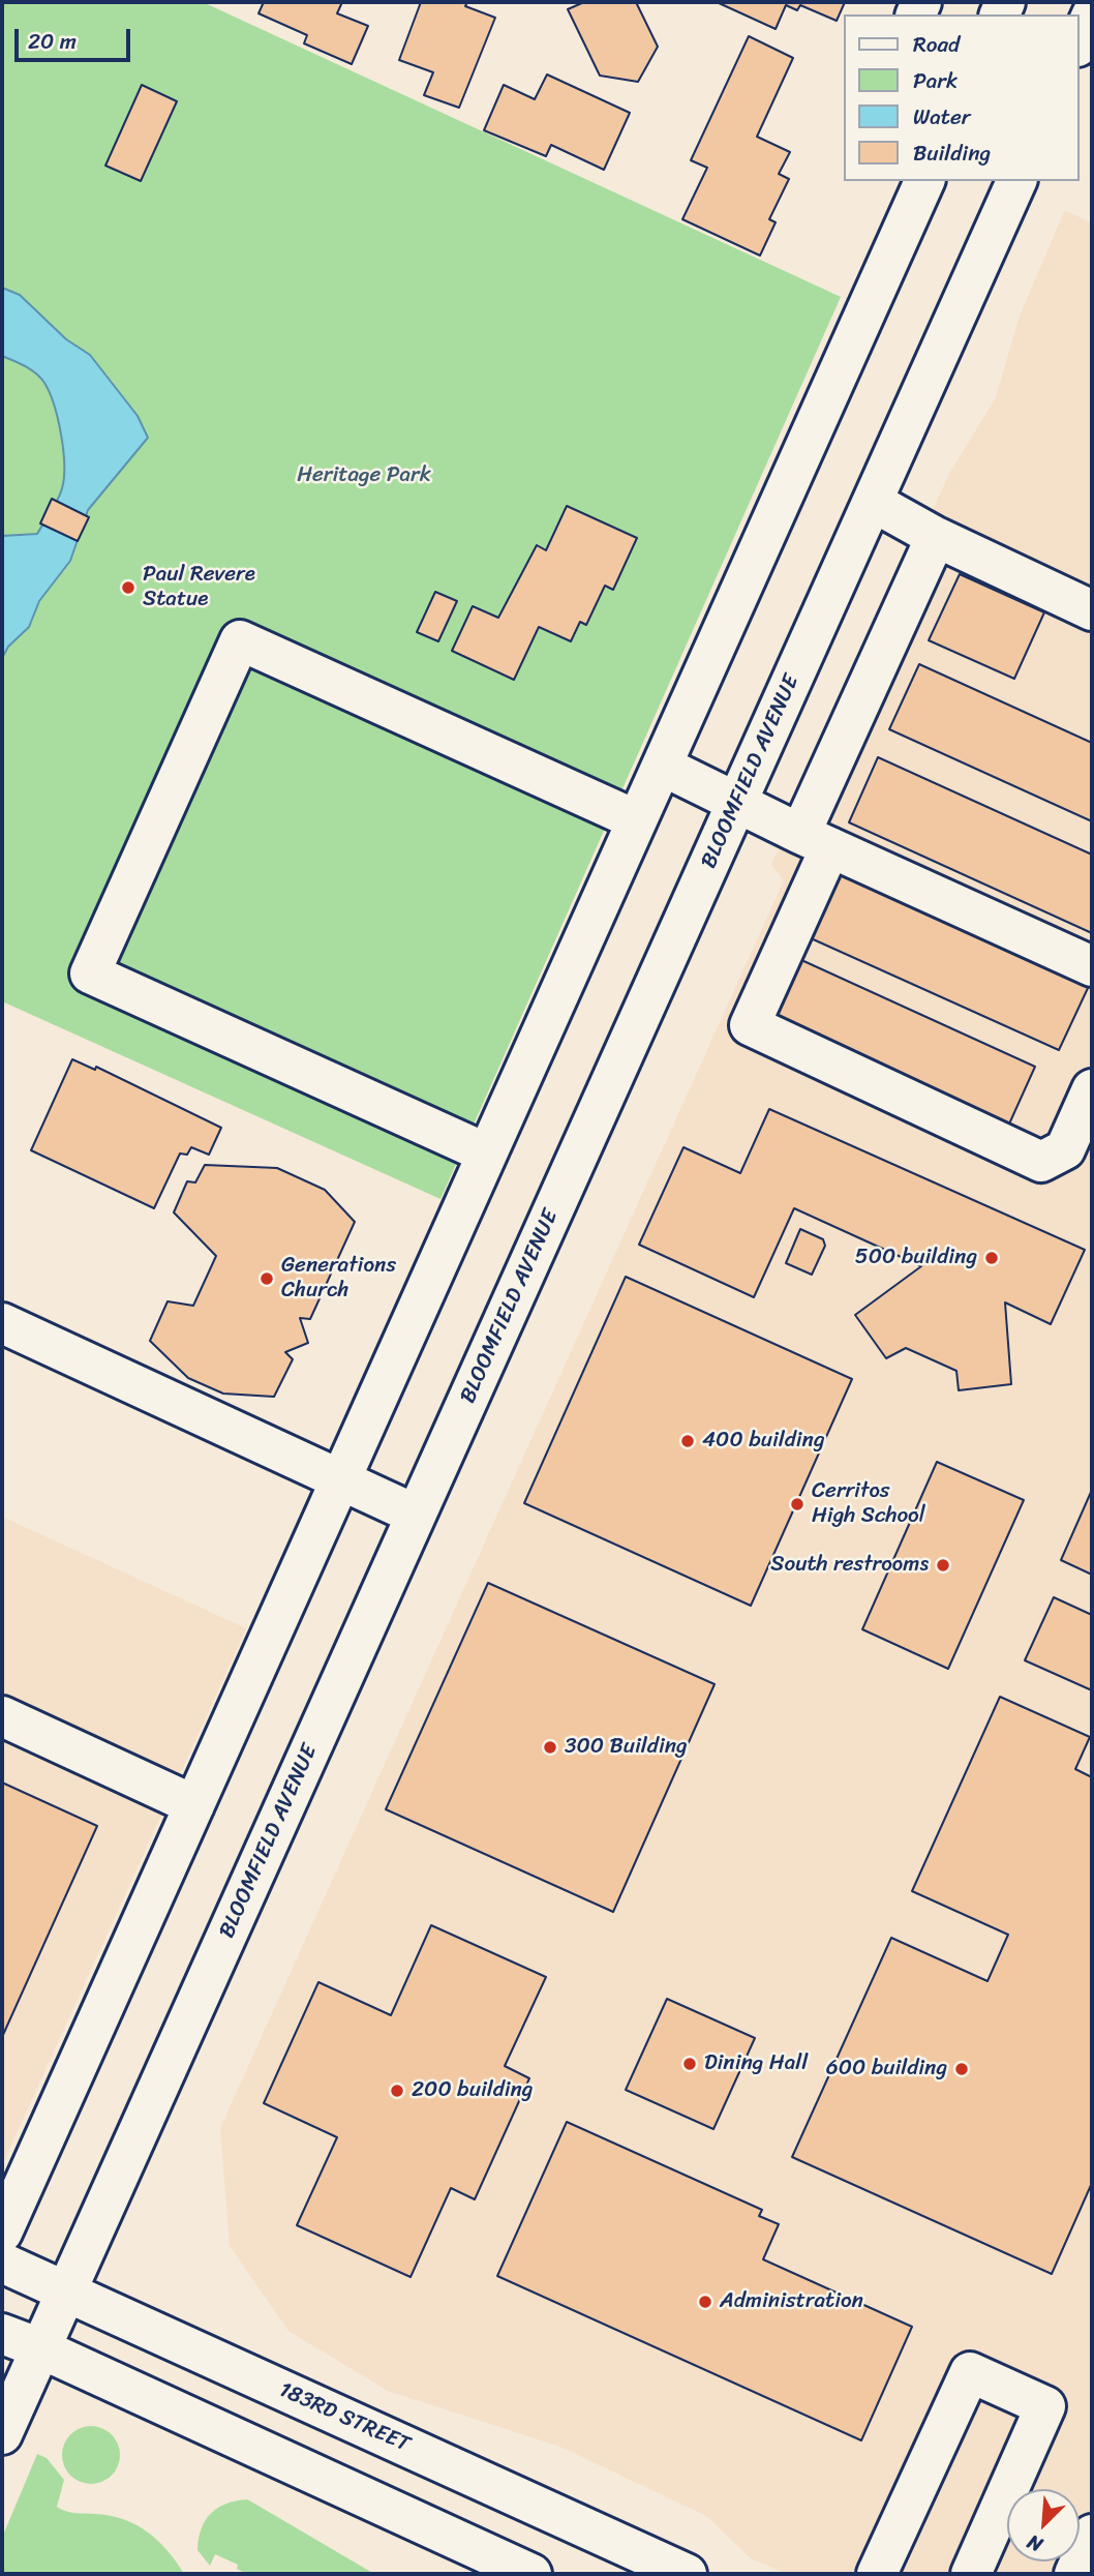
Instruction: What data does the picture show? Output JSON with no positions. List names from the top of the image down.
{
  "streets": {
    "street": ["BLOOMFIELD AVENUE", "183RD STREET"]
  },
  "crossings": [
    ["BLOOMFIELD AVENUE", "183RD STREET"]
  ],
  "parks": ["Heritage Park"],
  "places": [
    "Paul Revere Statue",
    "500 building",
    "Generations Church",
    "400 building",
    "Cerritos High School",
    "South restrooms",
    "300 Building",
    "Dining Hall",
    "600 building",
    "200 building",
    "Administration"
  ],
  "legend": [
    "Road",
    "Park",
    "Water",
    "Building"
  ],
  "scale_bar": "20 m",
  "north": "bottom left"
}
